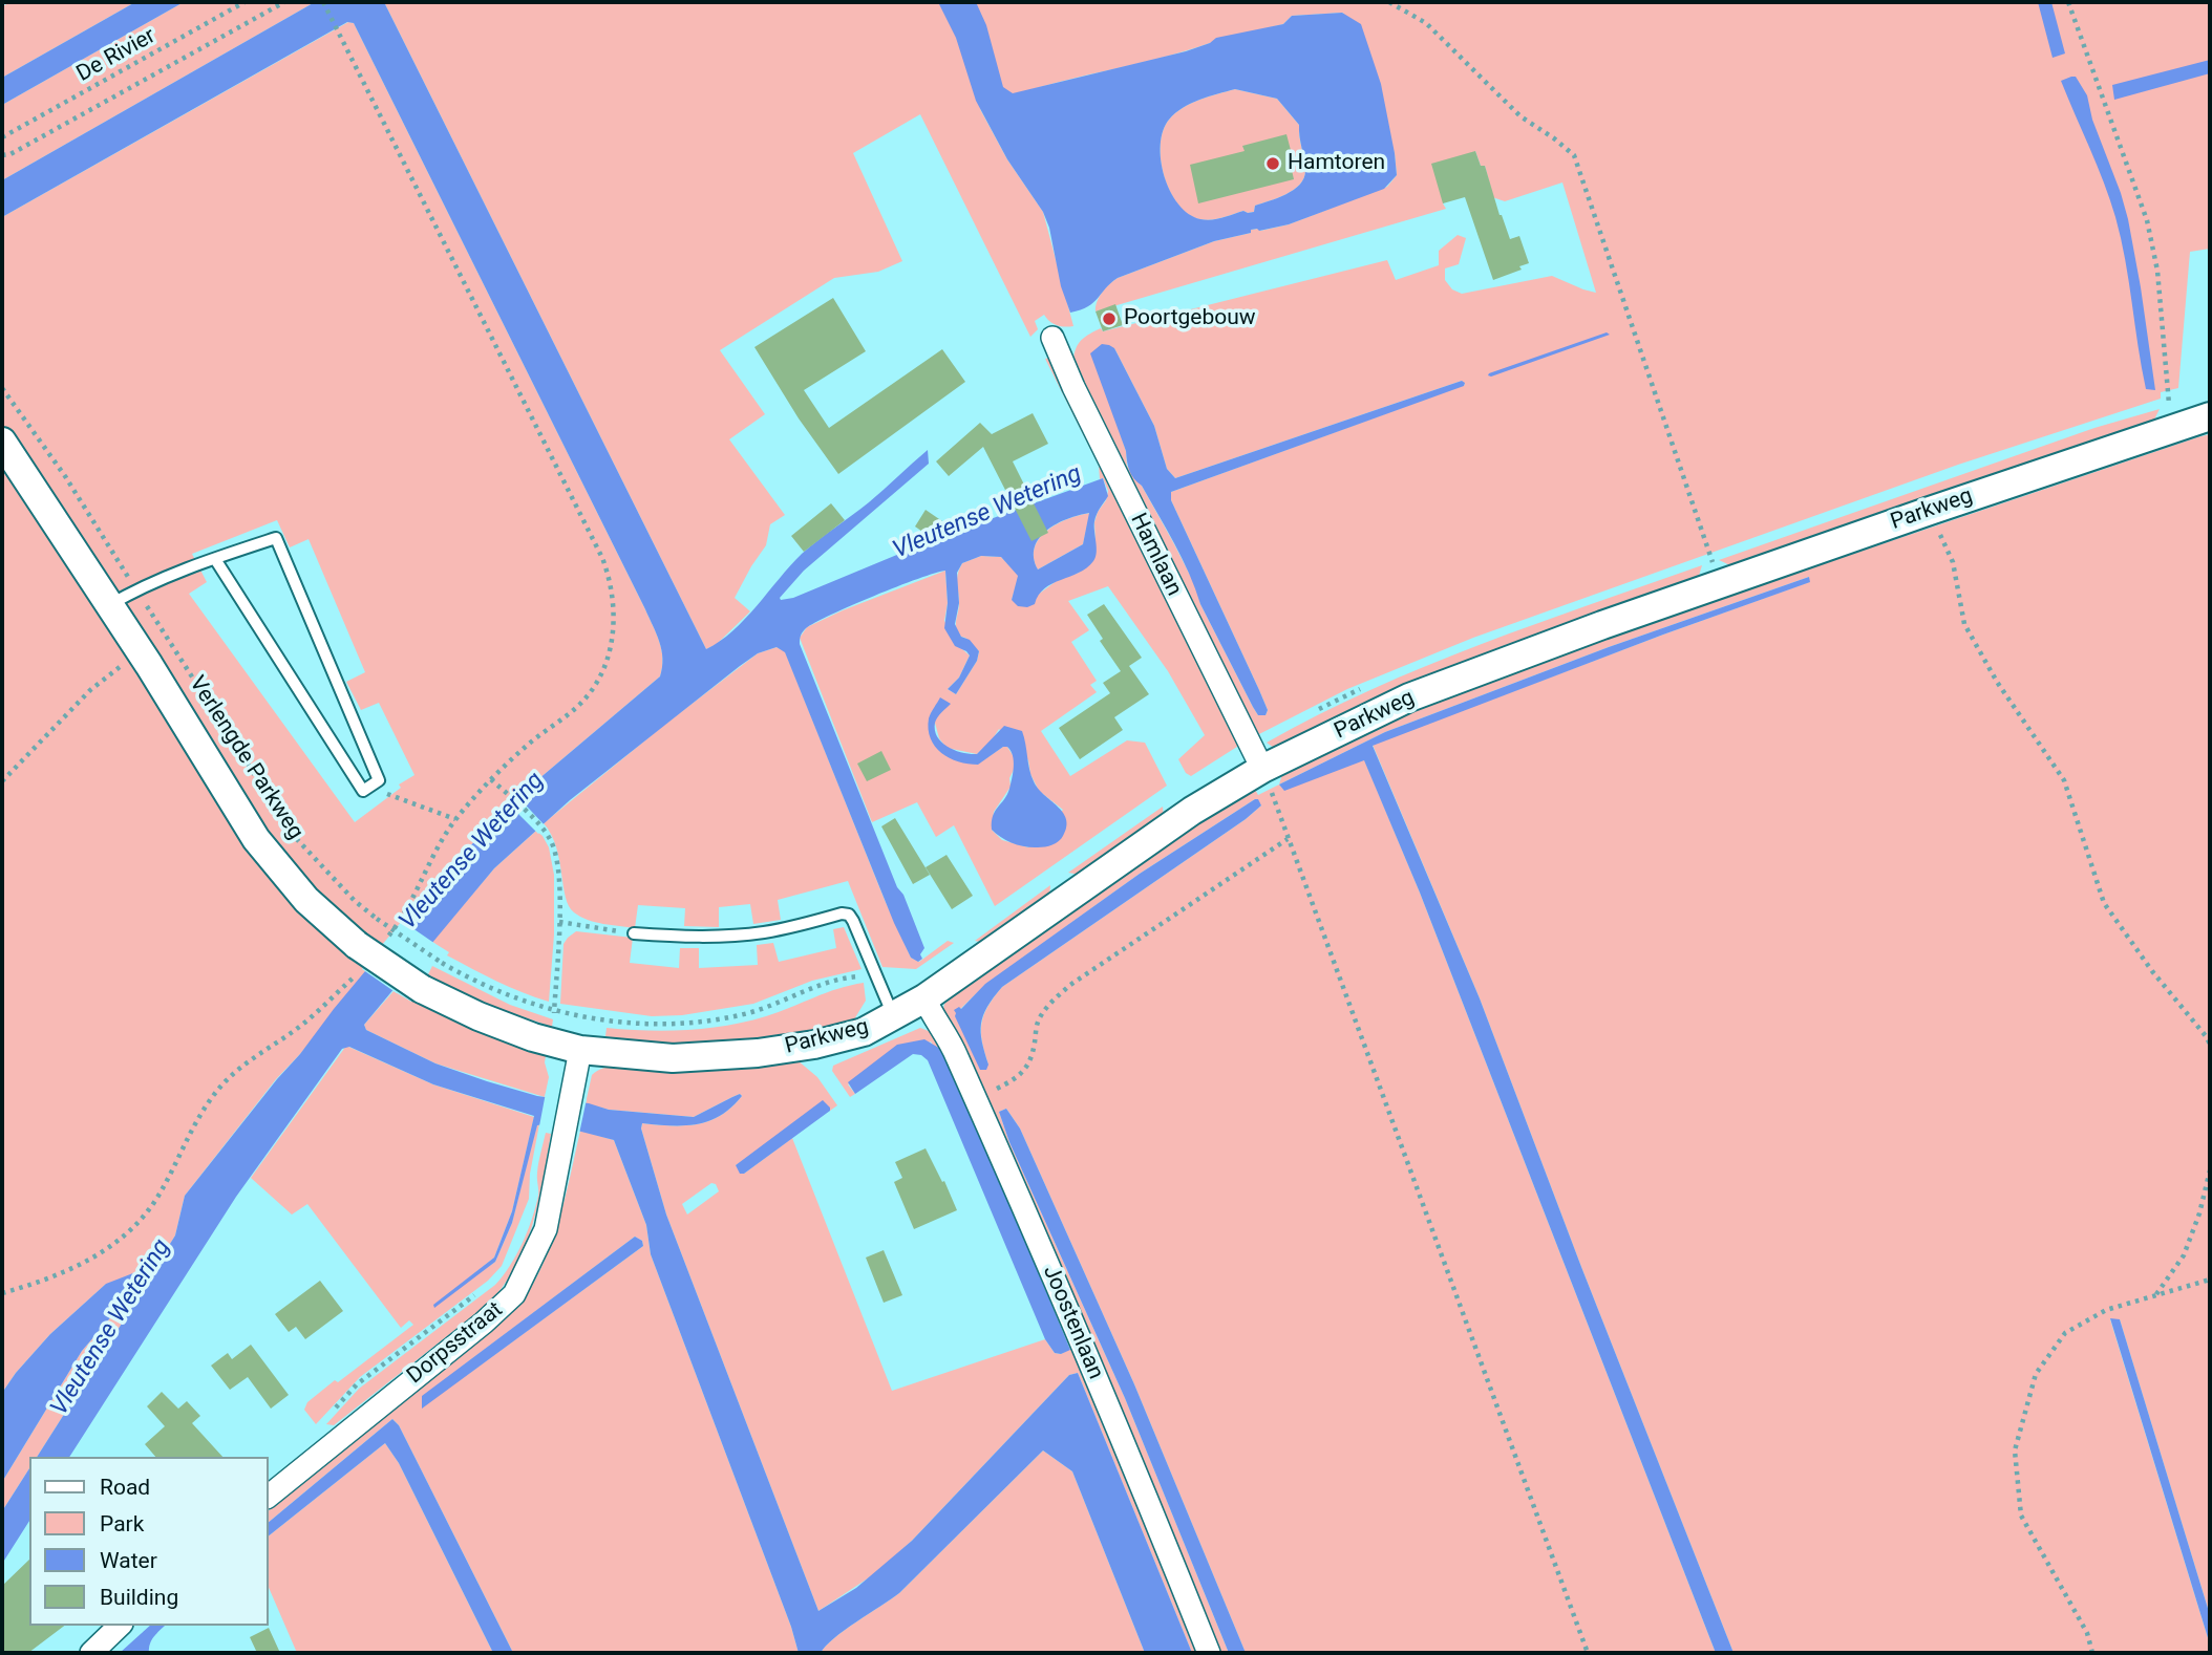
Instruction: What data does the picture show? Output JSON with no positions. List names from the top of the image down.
{
  "streets": {
    "street": [
      "Parkweg",
      "Hamlaan",
      "Verlengde Parkweg",
      "Joostenlaan",
      "Dorpsstraat"
    ],
    "path": ["De Rivier"]
  },
  "crossings": [
    ["Parkweg", "Hamlaan"],
    ["Parkweg", "Verlengde Parkweg"],
    ["Parkweg", "Joostenlaan"],
    ["Parkweg", "Dorpsstraat"],
    ["Verlengde Parkweg", "Dorpsstraat"]
  ],
  "water": ["Vleutense Wetering"],
  "places": ["Hamtoren", "Poortgebouw"],
  "legend": [
    "Road",
    "Park",
    "Water",
    "Building"
  ]
}
